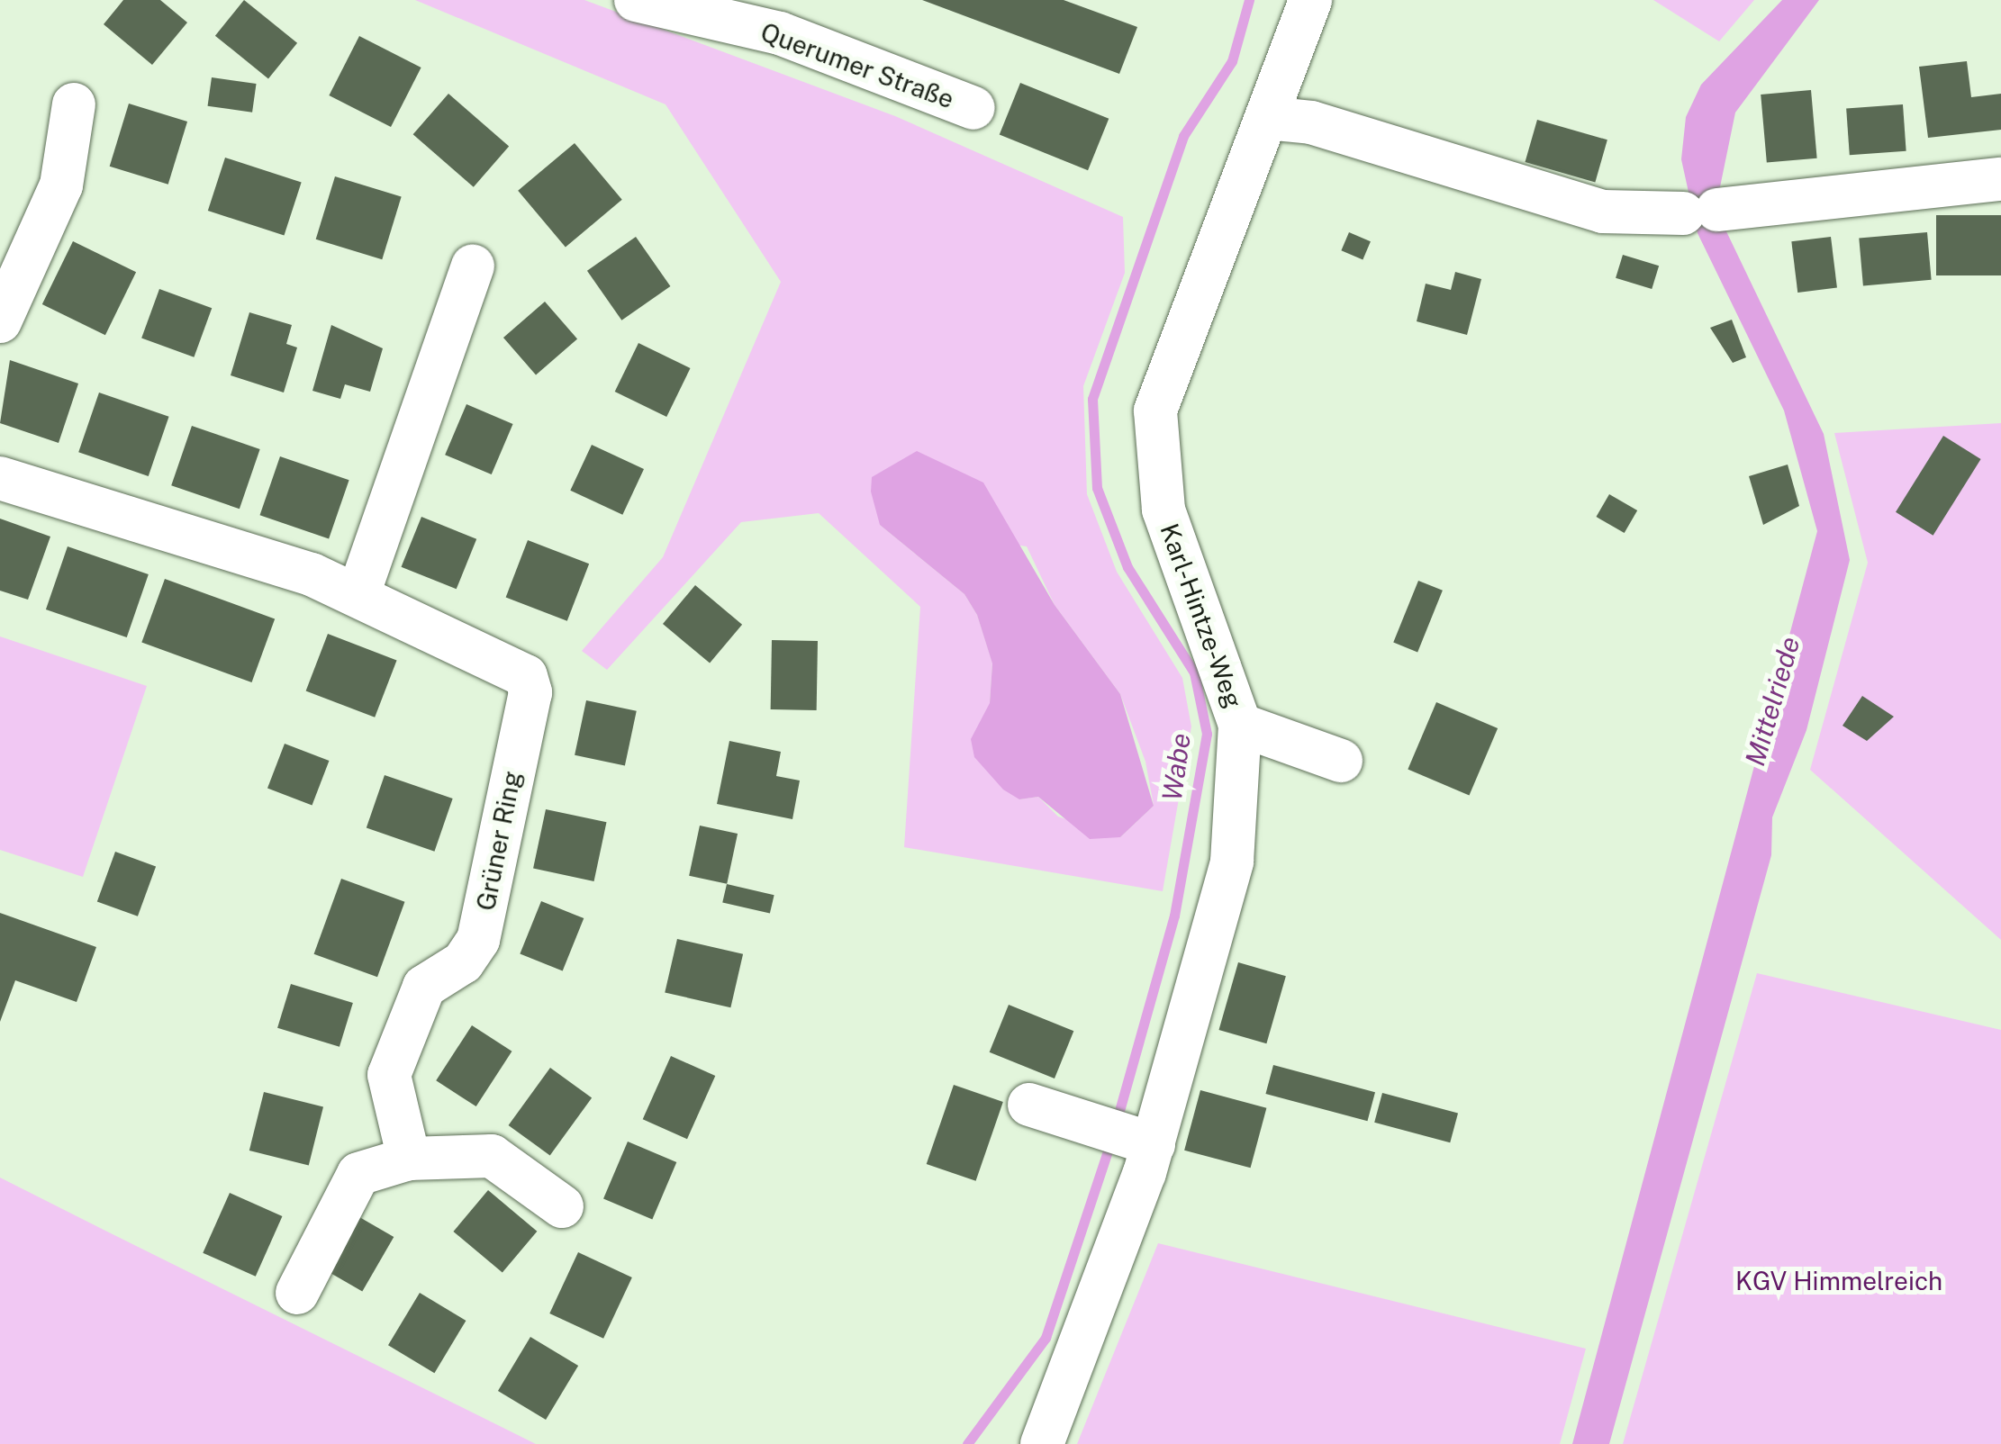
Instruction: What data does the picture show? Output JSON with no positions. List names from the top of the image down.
{
  "streets": {
    "street": ["Querumer Straße", "Karl-Hintze-Weg", "Grüner Ring"]
  },
  "water": ["Mittelriede", "Wabe"],
  "parks": ["KGV Himmelreich"]
}
